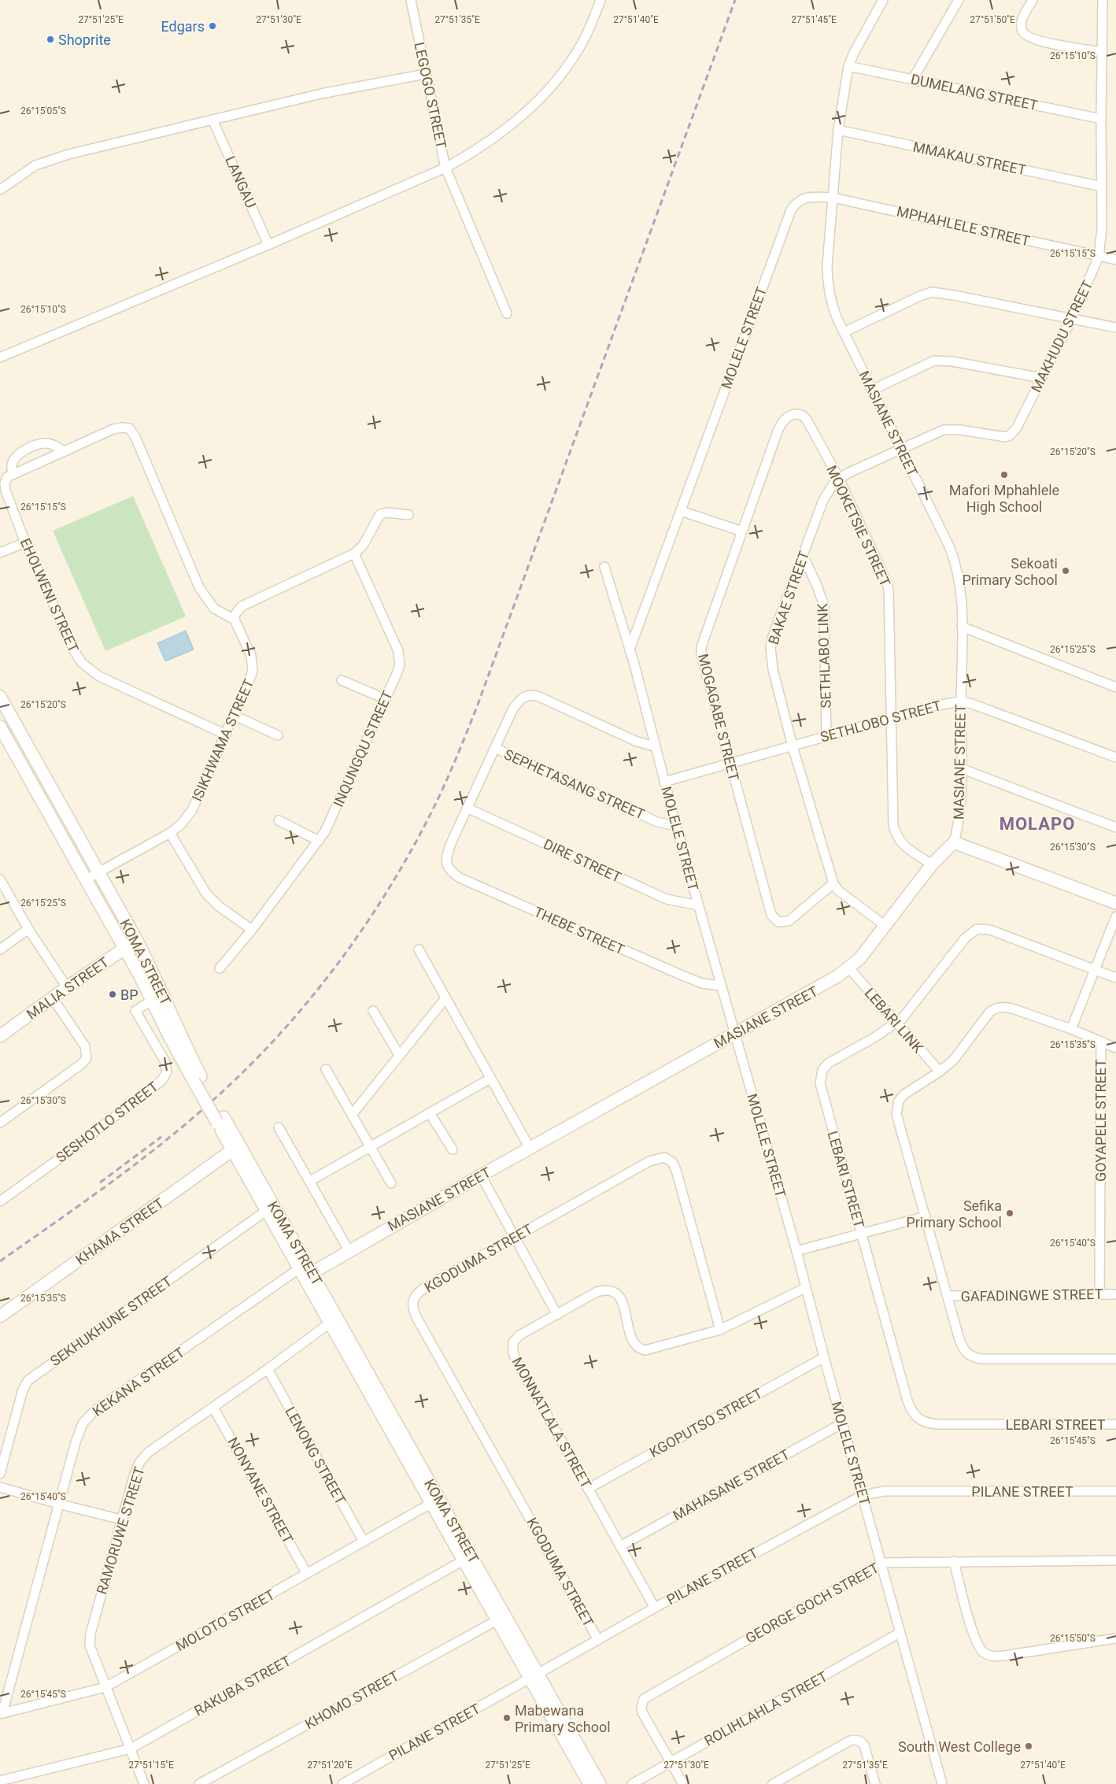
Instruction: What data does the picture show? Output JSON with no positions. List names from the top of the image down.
{
  "streets": {
    "main road": [
      "MASIANE STREET",
      "KOMA STREET",
      "MALIA STREET",
      "KHAMA STREET"
    ],
    "street": [
      "DUMELANG STREET",
      "LEGOGO STREET",
      "MMAKAU STREET",
      "LANGAU",
      "MPHAHLELE STREET",
      "MAKHUDU STREET",
      "MOLELE STREET",
      "MOOKETSIE STREET",
      "EHOLWENI STREET",
      "BAKAE STREET",
      "SETHLABO LINK",
      "MOGAGABE STREET",
      "SETHLOBO STREET",
      "ISIKHWAMA STREET",
      "INQUNGQU STREET",
      "SEPHETASANG STREET",
      "DIRE STREET",
      "THEBE STREET",
      "LEBARI LINK",
      "GOYAPELE STREET",
      "SESHOTLO STREET",
      "LEBARI STREET",
      "KGODUMA STREET",
      "GAFADINGWE STREET",
      "SEKHUKHUNE STREET",
      "KEKANA STREET",
      "MONNATLALA STREET",
      "KGOPUTSO STREET",
      "LENONG STREET",
      "MAHASANE STREET",
      "NONYANE STREET",
      "PILANE STREET",
      "RAMORUWE STREET",
      "GEORGE GOCH STREET",
      "MOLOTO STREET",
      "RAKUBA STREET",
      "KHOMO STREET",
      "ROLIHLAHLA STREET"
    ]
  },
  "crossings": [
    ["DUMELANG STREET", "MAKHUDU STREET"],
    ["DUMELANG STREET", "MASIANE STREET"],
    ["MMAKAU STREET", "MAKHUDU STREET"],
    ["MMAKAU STREET", "MASIANE STREET"],
    ["MPHAHLELE STREET", "MAKHUDU STREET"],
    ["MPHAHLELE STREET", "MOLELE STREET"],
    ["MPHAHLELE STREET", "MASIANE STREET"],
    ["MAKHUDU STREET", "MASIANE STREET"],
    ["MAKHUDU STREET", "BAKAE STREET"],
    ["MOLELE STREET", "MASIANE STREET"],
    ["MOLELE STREET", "SETHLOBO STREET"],
    ["MOLELE STREET", "SEPHETASANG STREET"],
    ["MOLELE STREET", "DIRE STREET"],
    ["MOLELE STREET", "THEBE STREET"],
    ["MOLELE STREET", "MONNATLALA STREET"],
    ["MOLELE STREET", "KGOPUTSO STREET"],
    ["MOLELE STREET", "MAHASANE STREET"],
    ["MOLELE STREET", "PILANE STREET"],
    ["MOLELE STREET", "GEORGE GOCH STREET"],
    ["MOLELE STREET", "ROLIHLAHLA STREET"],
    ["MASIANE STREET", "MOOKETSIE STREET"],
    ["MASIANE STREET", "BAKAE STREET"],
    ["MASIANE STREET", "SETHLOBO STREET"],
    ["MASIANE STREET", "KOMA STREET"],
    ["MASIANE STREET", "LEBARI LINK"],
    ["MASIANE STREET", "KEKANA STREET"],
    ["MOOKETSIE STREET", "BAKAE STREET"],
    ["MOOKETSIE STREET", "MOGAGABE STREET"],
    ["MOOKETSIE STREET", "SETHLOBO STREET"],
    ["EHOLWENI STREET", "ISIKHWAMA STREET"],
    ["BAKAE STREET", "SETHLABO LINK"],
    ["BAKAE STREET", "MOGAGABE STREET"],
    ["BAKAE STREET", "SETHLOBO STREET"],
    ["SETHLABO LINK", "SETHLOBO STREET"],
    ["MOGAGABE STREET", "SETHLOBO STREET"],
    ["ISIKHWAMA STREET", "KOMA STREET"],
    ["DIRE STREET", "THEBE STREET"],
    ["KOMA STREET", "MALIA STREET"],
    ["KOMA STREET", "SESHOTLO STREET"],
    ["KOMA STREET", "KHAMA STREET"],
    ["KOMA STREET", "SEKHUKHUNE STREET"],
    ["KOMA STREET", "KEKANA STREET"],
    ["KOMA STREET", "PILANE STREET"],
    ["KOMA STREET", "RAMORUWE STREET"],
    ["KOMA STREET", "MOLOTO STREET"],
    ["KOMA STREET", "RAKUBA STREET"],
    ["KOMA STREET", "KHOMO STREET"],
    ["LEBARI LINK", "GOYAPELE STREET"],
    ["LEBARI LINK", "LEBARI STREET"],
    ["GOYAPELE STREET", "GAFADINGWE STREET"],
    ["KGODUMA STREET", "MONNATLALA STREET"],
    ["KGODUMA STREET", "PILANE STREET"],
    ["KEKANA STREET", "MOLOTO STREET"],
    ["MONNATLALA STREET", "KGOPUTSO STREET"],
    ["MONNATLALA STREET", "MAHASANE STREET"],
    ["MONNATLALA STREET", "PILANE STREET"],
    ["LENONG STREET", "RAMORUWE STREET"],
    ["LENONG STREET", "MOLOTO STREET"],
    ["NONYANE STREET", "RAMORUWE STREET"],
    ["NONYANE STREET", "MOLOTO STREET"],
    ["RAMORUWE STREET", "MOLOTO STREET"],
    ["RAMORUWE STREET", "RAKUBA STREET"],
    ["GEORGE GOCH STREET", "ROLIHLAHLA STREET"]
  ],
  "districts": ["MOLAPO"],
  "places": [
    "Edgars",
    "Shoprite",
    "Mafori Mphahlele High School",
    "Sekoati Primary School",
    "BP",
    "Sefika Primary School",
    "Mabewana Primary School",
    "South West College"
  ],
  "coordinates": [
    "27°51'25\"E",
    "27°51'30\"E",
    "27°51'35\"E",
    "27°51'40\"E",
    "27°51'45\"E",
    "27°51'50\"E",
    "26°15'10\"S",
    "26°15'05\"S",
    "26°15'15\"S",
    "26°15'20\"S",
    "26°15'25\"S",
    "26°15'30\"S",
    "26°15'35\"S",
    "26°15'40\"S",
    "26°15'45\"S",
    "26°15'50\"S",
    "27°51'15\"E",
    "27°51'20\"E"
  ]
}
